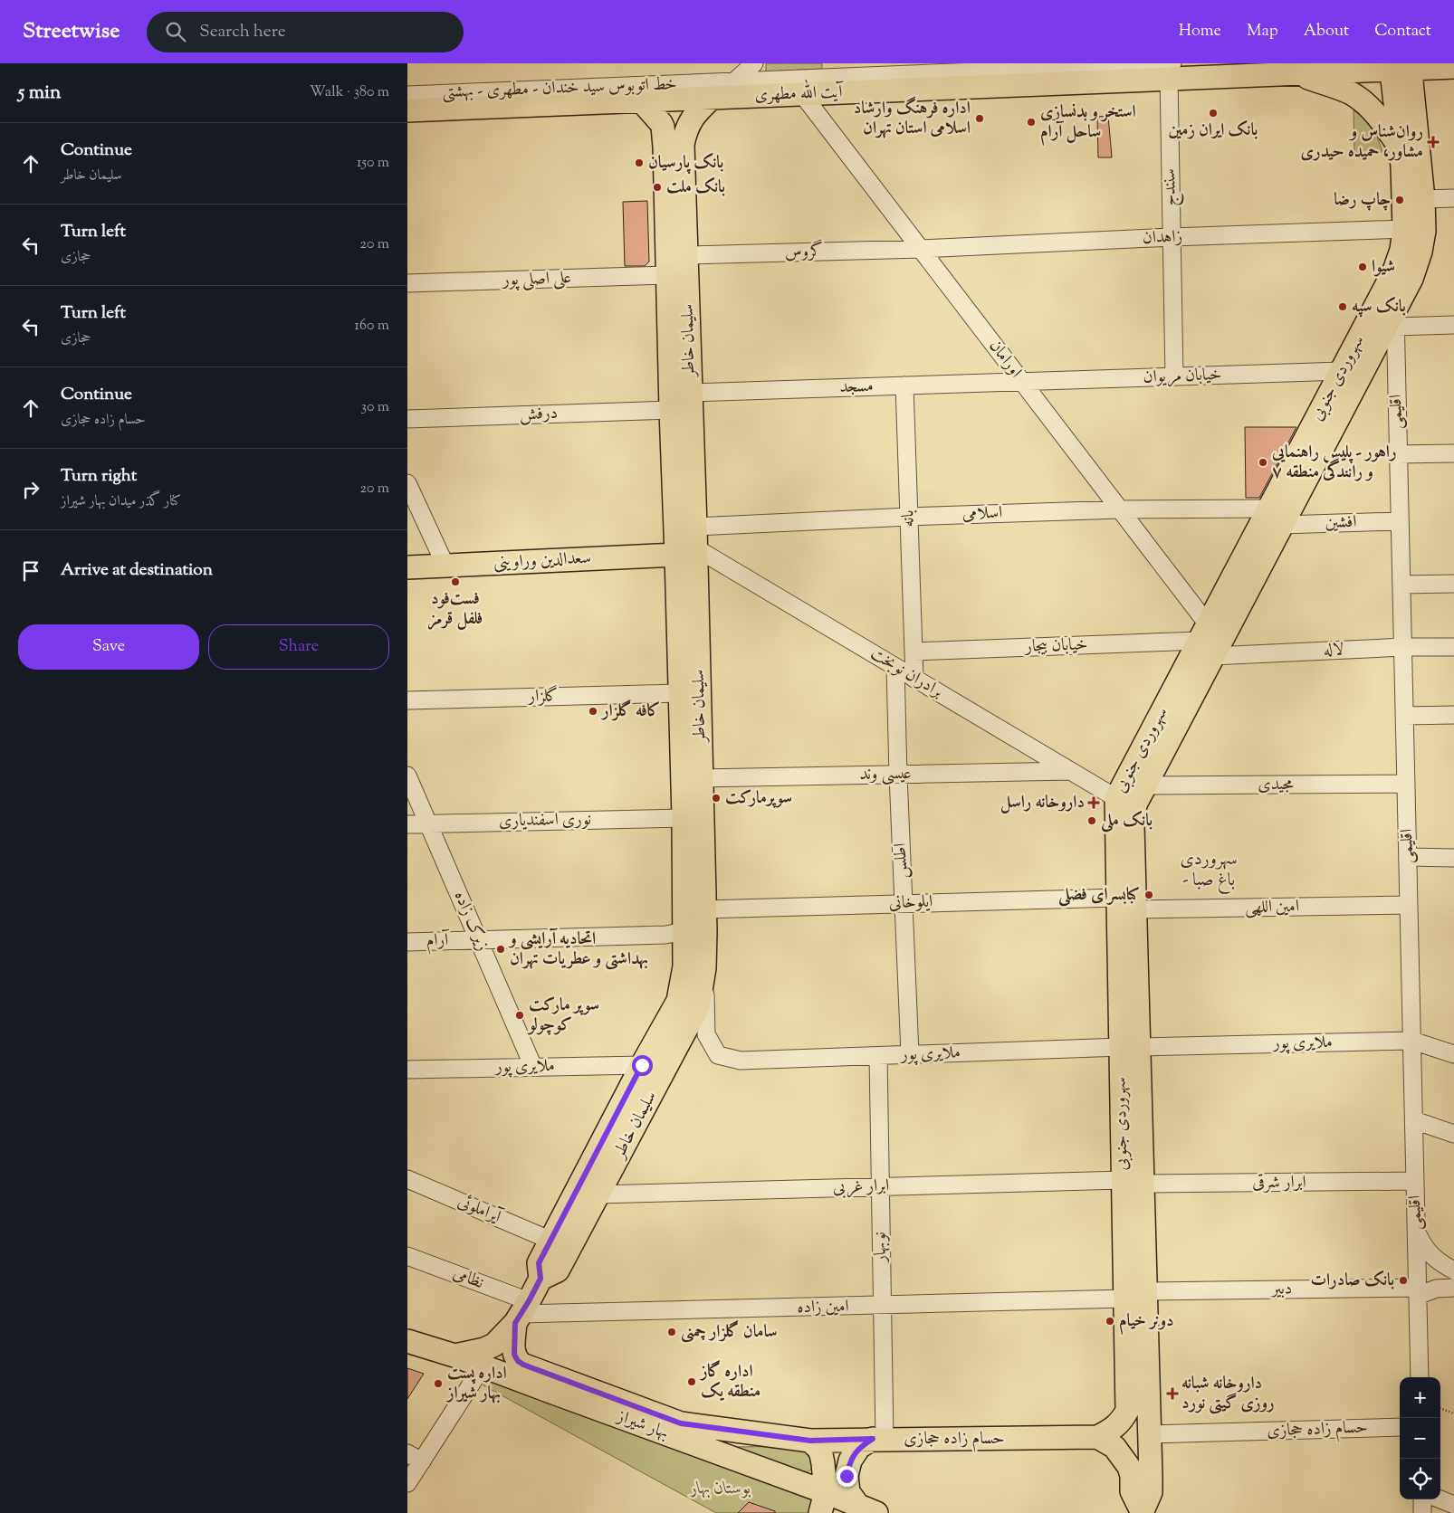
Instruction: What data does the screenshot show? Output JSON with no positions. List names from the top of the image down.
{
  "streets": {
    "main road": [
      "آیت الله مطهری",
      "سلیمان خاطر",
      "سهروردی جنوبی",
      "سعدالدین وراوینی",
      "بهار شیراز",
      "حسام زاده حجازی"
    ],
    "street": [
      "خط اتوبوس سید خندان - مطهری - بهشتی",
      "سنندج",
      "زاهدان",
      "گروس",
      "علی اصلی پور",
      "اورامان",
      "خیابان مریوان",
      "مسجد",
      "اقلیمی",
      "درفش",
      "اسلامی",
      "بانه",
      "افشین",
      "خیابان بیجار",
      "لاله",
      "برادران نوبخت",
      "گلزار",
      "عیسی وند",
      "مجیدی",
      "نوری اسفندیاری",
      "اطلس",
      "ایلوخانی",
      "امین اللهی",
      "زیرک زاده",
      "آرام",
      "ملایری پور",
      "ابرار شرقی",
      "ابرار غربی",
      "آیراملوئی",
      "نوبهار",
      "نظامی",
      "دبیر",
      "امین زاده"
    ]
  },
  "crossings": [
    ["خط اتوبوس سید خندان - مطهری - بهشتی", "آیت الله مطهری"],
    ["خط اتوبوس سید خندان - مطهری - بهشتی", "سنندج"],
    ["آیت الله مطهری", "سنندج"],
    ["آیت الله مطهری", "سلیمان خاطر"],
    ["آیت الله مطهری", "اورامان"],
    ["آیت الله مطهری", "سهروردی جنوبی"],
    ["سنندج", "زاهدان"],
    ["سنندج", "خیابان مریوان"],
    ["زاهدان", "گروس"],
    ["زاهدان", "اورامان"],
    ["زاهدان", "سهروردی جنوبی"],
    ["گروس", "سلیمان خاطر"],
    ["گروس", "اورامان"],
    ["علی اصلی پور", "سلیمان خاطر"],
    ["سلیمان خاطر", "مسجد"],
    ["سلیمان خاطر", "درفش"],
    ["سلیمان خاطر", "اسلامی"],
    ["سلیمان خاطر", "سعدالدین وراوینی"],
    ["سلیمان خاطر", "برادران نوبخت"],
    ["سلیمان خاطر", "گلزار"],
    ["سلیمان خاطر", "عیسی وند"],
    ["سلیمان خاطر", "نوری اسفندیاری"],
    ["سلیمان خاطر", "ایلوخانی"],
    ["سلیمان خاطر", "آرام"],
    ["سلیمان خاطر", "ملایری پور"],
    ["سلیمان خاطر", "ابرار غربی"],
    ["سلیمان خاطر", "آیراملوئی"],
    ["سلیمان خاطر", "نظامی"],
    ["سلیمان خاطر", "امین زاده"],
    ["سلیمان خاطر", "حسام زاده حجازی"],
    ["اورامان", "خیابان مریوان"],
    ["اورامان", "سهروردی جنوبی"],
    ["اورامان", "مسجد"],
    ["اورامان", "اسلامی"],
    ["اورامان", "خیابان بیجار"],
    ["اورامان", "لاله"],
    ["خیابان مریوان", "سهروردی جنوبی"],
    ["خیابان مریوان", "مسجد"],
    ["سهروردی جنوبی", "اقلیمی"],
    ["سهروردی جنوبی", "اسلامی"],
    ["سهروردی جنوبی", "افشین"],
    ["سهروردی جنوبی", "خیابان بیجار"],
    ["سهروردی جنوبی", "لاله"],
    ["سهروردی جنوبی", "برادران نوبخت"],
    ["سهروردی جنوبی", "مجیدی"],
    ["سهروردی جنوبی", "ایلوخانی"],
    ["سهروردی جنوبی", "امین اللهی"],
    ["سهروردی جنوبی", "ملایری پور"],
    ["سهروردی جنوبی", "ابرار شرقی"],
    ["سهروردی جنوبی", "ابرار غربی"],
    ["سهروردی جنوبی", "دبیر"],
    ["سهروردی جنوبی", "امین زاده"],
    ["سهروردی جنوبی", "حسام زاده حجازی"],
    ["مسجد", "بانه"],
    ["اقلیمی", "افشین"],
    ["اقلیمی", "لاله"],
    ["اقلیمی", "مجیدی"],
    ["اقلیمی", "امین اللهی"],
    ["اقلیمی", "ملایری پور"],
    ["اقلیمی", "ابرار شرقی"],
    ["اقلیمی", "دبیر"],
    ["اسلامی", "بانه"],
    ["اسلامی", "افشین"],
    ["اسلامی", "سعدالدین وراوینی"],
    ["اسلامی", "برادران نوبخت"],
    ["بانه", "خیابان بیجار"],
    ["بانه", "برادران نوبخت"],
    ["سعدالدین وراوینی", "برادران نوبخت"],
    ["خیابان بیجار", "لاله"],
    ["برادران نوبخت", "عیسی وند"],
    ["برادران نوبخت", "اطلس"],
    ["عیسی وند", "اطلس"],
    ["نوری اسفندیاری", "زیرک زاده"],
    ["اطلس", "ایلوخانی"],
    ["اطلس", "ملایری پور"],
    ["ایلوخانی", "امین اللهی"],
    ["زیرک زاده", "آرام"],
    ["زیرک زاده", "ملایری پور"],
    ["ملایری پور", "نوبهار"],
    ["ابرار شرقی", "ابرار غربی"],
    ["ابرار غربی", "نوبهار"],
    ["نوبهار", "امین زاده"],
    ["نوبهار", "حسام زاده حجازی"],
    ["نظامی", "امین زاده"],
    ["نظامی", "حسام زاده حجازی"],
    ["دبیر", "امین زاده"],
    ["امین زاده", "حسام زاده حجازی"]
  ],
  "districts": ["سهروردی - باغ صبا"],
  "parks": ["بوستان بهار"],
  "places": {
    "other": [
      "بانک ایران زمین",
      "اداره فرهنگ وارشاد اسلامی استان تهران",
      "استخر و بدنسازی ساحل آرام",
      "بانک پارسیان",
      "بانک ملت",
      "چاپ رضا",
      "شیوا",
      "بانک سپه",
      "راهور - پلیس راهنمایی و رانندگی منطقه ۷",
      "فست‌فود فلفل قرمز",
      "کافه گلزار",
      "سوپرمارکت",
      "بانک ملی",
      "کبابسرای فضلی",
      "اتحادیه آرایشی و بهداشتی و عطریات تهران",
      "سوپر مارکت کوچولو",
      "بانک صادرات",
      "دونر خیام",
      "سامان گلزار چمنی",
      "اداره گاز منطقه یک",
      "اداره پست بهار شیراز"
    ],
    "health": ["روان‌شناس و مشاور، حمیده حیدری", "داروخانه راسل", "داروخانه شبانه روزی گیتی نورد"]
  },
  "page": {
    "header": "Streetwise",
    "search": "Search here",
    "nav": [
      "Home",
      "Map",
      "About",
      "Contact"
    ],
    "heading": ["5 min", "Walk · 380 m"],
    "list": [
      ["Continue", "سلیمان خاطر", "150 m"],
      ["Turn left", "حجازی", "20 m"],
      ["Turn left", "حجازی", "160 m"],
      ["Continue", "حسام زاده حجازی", "30 m"],
      ["Turn right", "کنار گذر میدان بهار شیراز", "20 m"],
      "Arrive at destination"
    ],
    "buttons": ["Save", "Share"],
    "map_buttons": ["+", "−"]
  }
}
